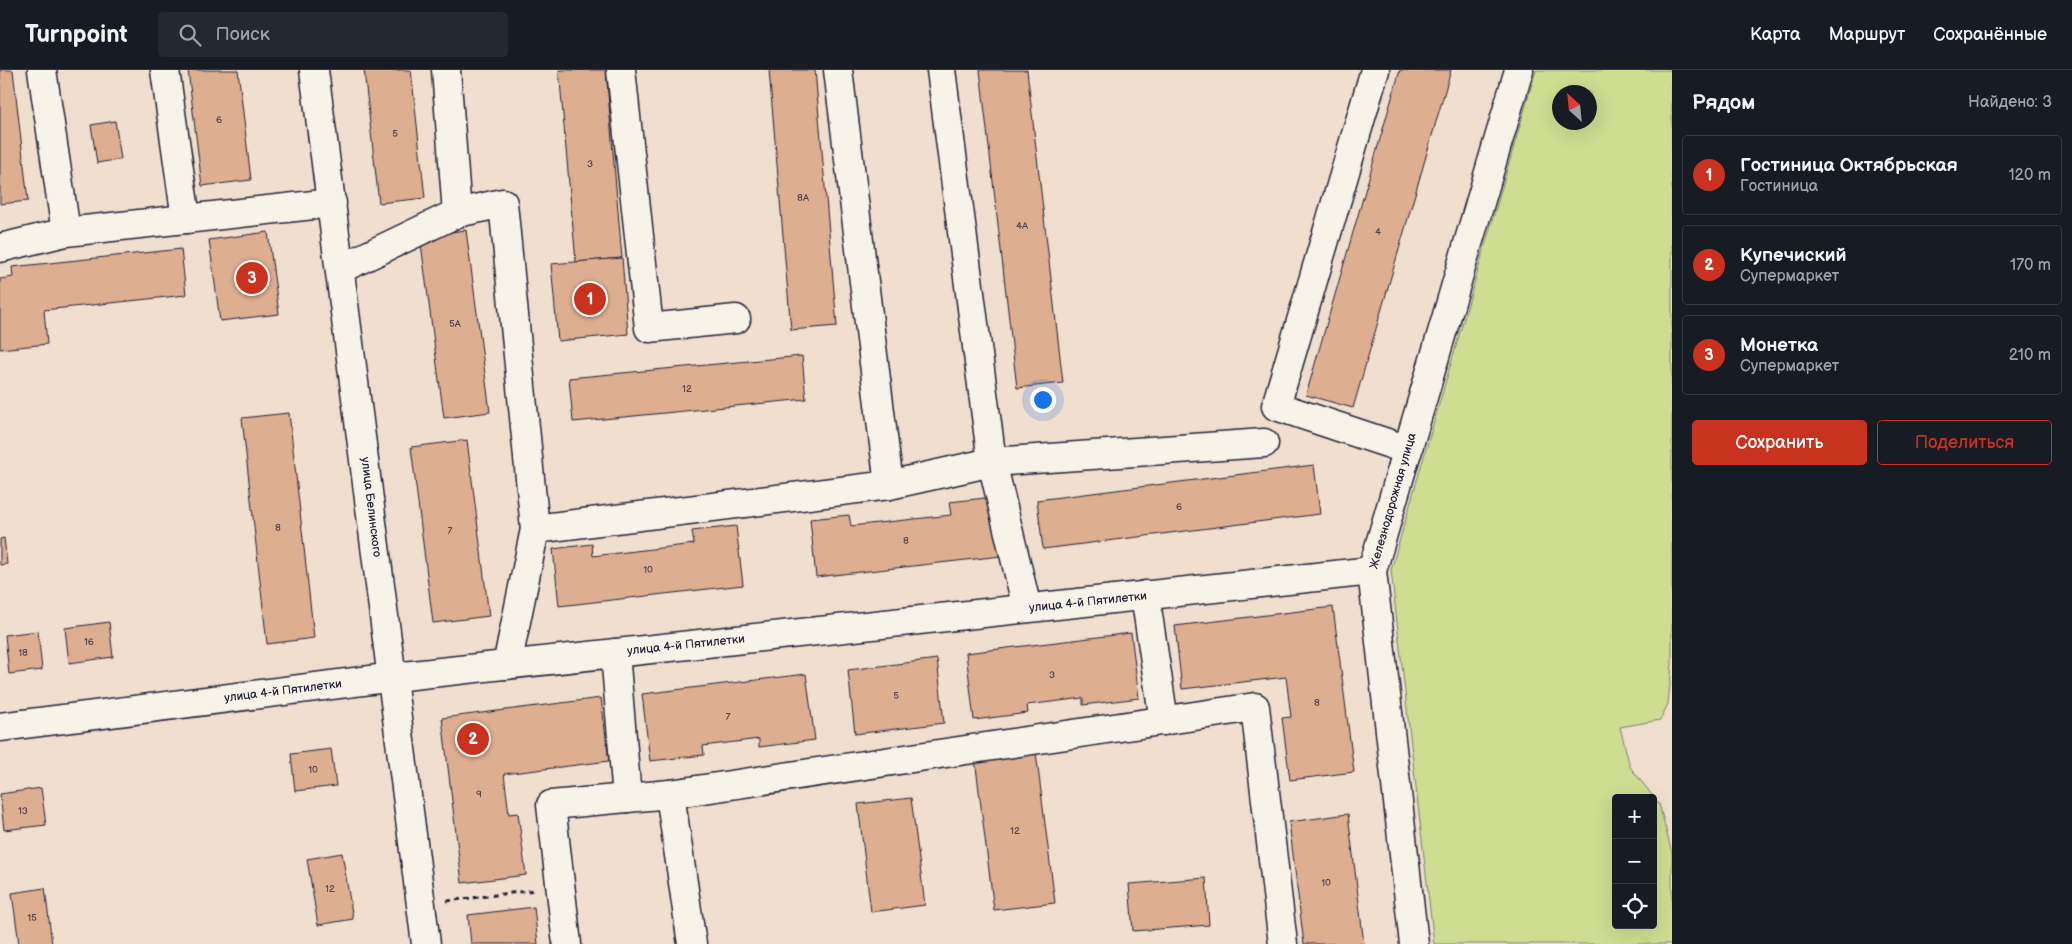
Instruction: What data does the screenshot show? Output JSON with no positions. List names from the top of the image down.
{
  "streets": {
    "street": ["Железнодорожная улица", "улица Белинского", "улица 4-й Пятилетки"]
  },
  "crossings": [
    ["Железнодорожная улица", "улица 4-й Пятилетки"],
    ["улица Белинского", "улица 4-й Пятилетки"]
  ],
  "house_numbers": [
    "6",
    "5",
    "3",
    "8А",
    "4А",
    "4",
    "5А",
    "12",
    "6",
    "8",
    "7",
    "8",
    "10",
    "16",
    "18",
    "3",
    "5",
    "8",
    "7",
    "10",
    "9",
    "13",
    "12",
    "10",
    "12",
    "15"
  ],
  "north": "top left",
  "page": {
    "header": "Turnpoint",
    "search": "Поиск",
    "nav": ["Карта", "Маршрут", "Сохранённые"],
    "heading": ["Рядом", "Найдено: 3"],
    "list": [
      {
        "mark": "1",
        "name": "Гостиница Октябрьская",
        "note": "Гостиница",
        "value": "120 m"
      },
      {
        "mark": "2",
        "name": "Купечиский",
        "note": "Супермаркет",
        "value": "170 m"
      },
      {
        "mark": "3",
        "name": "Монетка",
        "note": "Супермаркет",
        "value": "210 m"
      }
    ],
    "pins": ["3", "1", "2"],
    "buttons": ["Сохранить", "Поделиться"],
    "map_buttons": ["+", "−"]
  }
}
